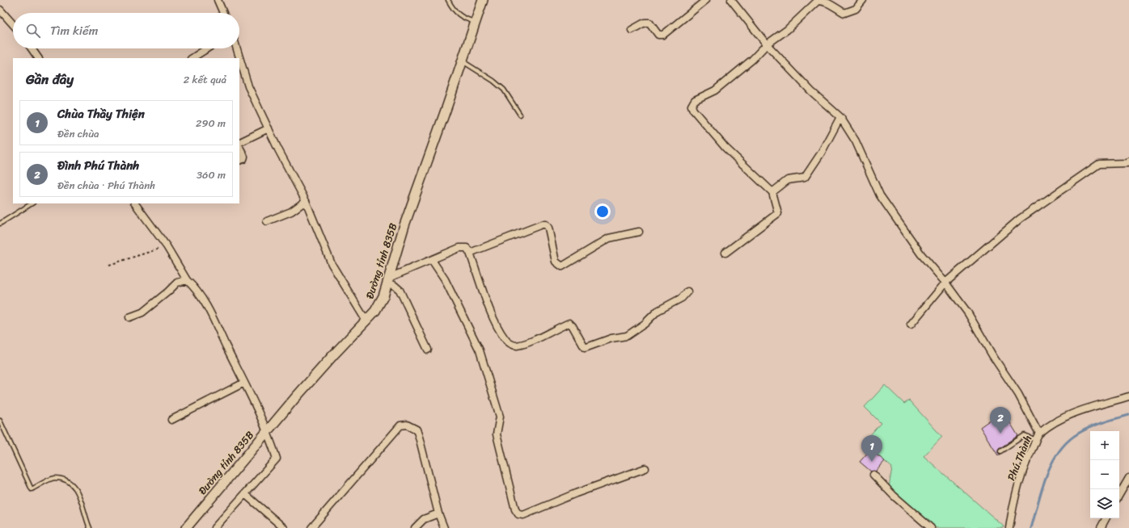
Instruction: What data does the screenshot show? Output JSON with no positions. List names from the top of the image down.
{
  "streets": {
    "main road": ["Đường tỉnh 835B"],
    "street": ["Phú Thành"]
  },
  "page": {
    "search": "Tìm kiếm",
    "heading": ["Gần đây", "2 kết quả"],
    "list": [
      {
        "mark": "1",
        "name": "Chùa Thầy Thiện",
        "note": "Đền chùa",
        "value": "290 m"
      },
      {
        "mark": "2",
        "name": "Đình Phú Thành",
        "note": "Đền chùa · Phú Thành",
        "value": "360 m"
      }
    ],
    "pins": ["2", "1"],
    "map_buttons": ["+", "−"]
  }
}
